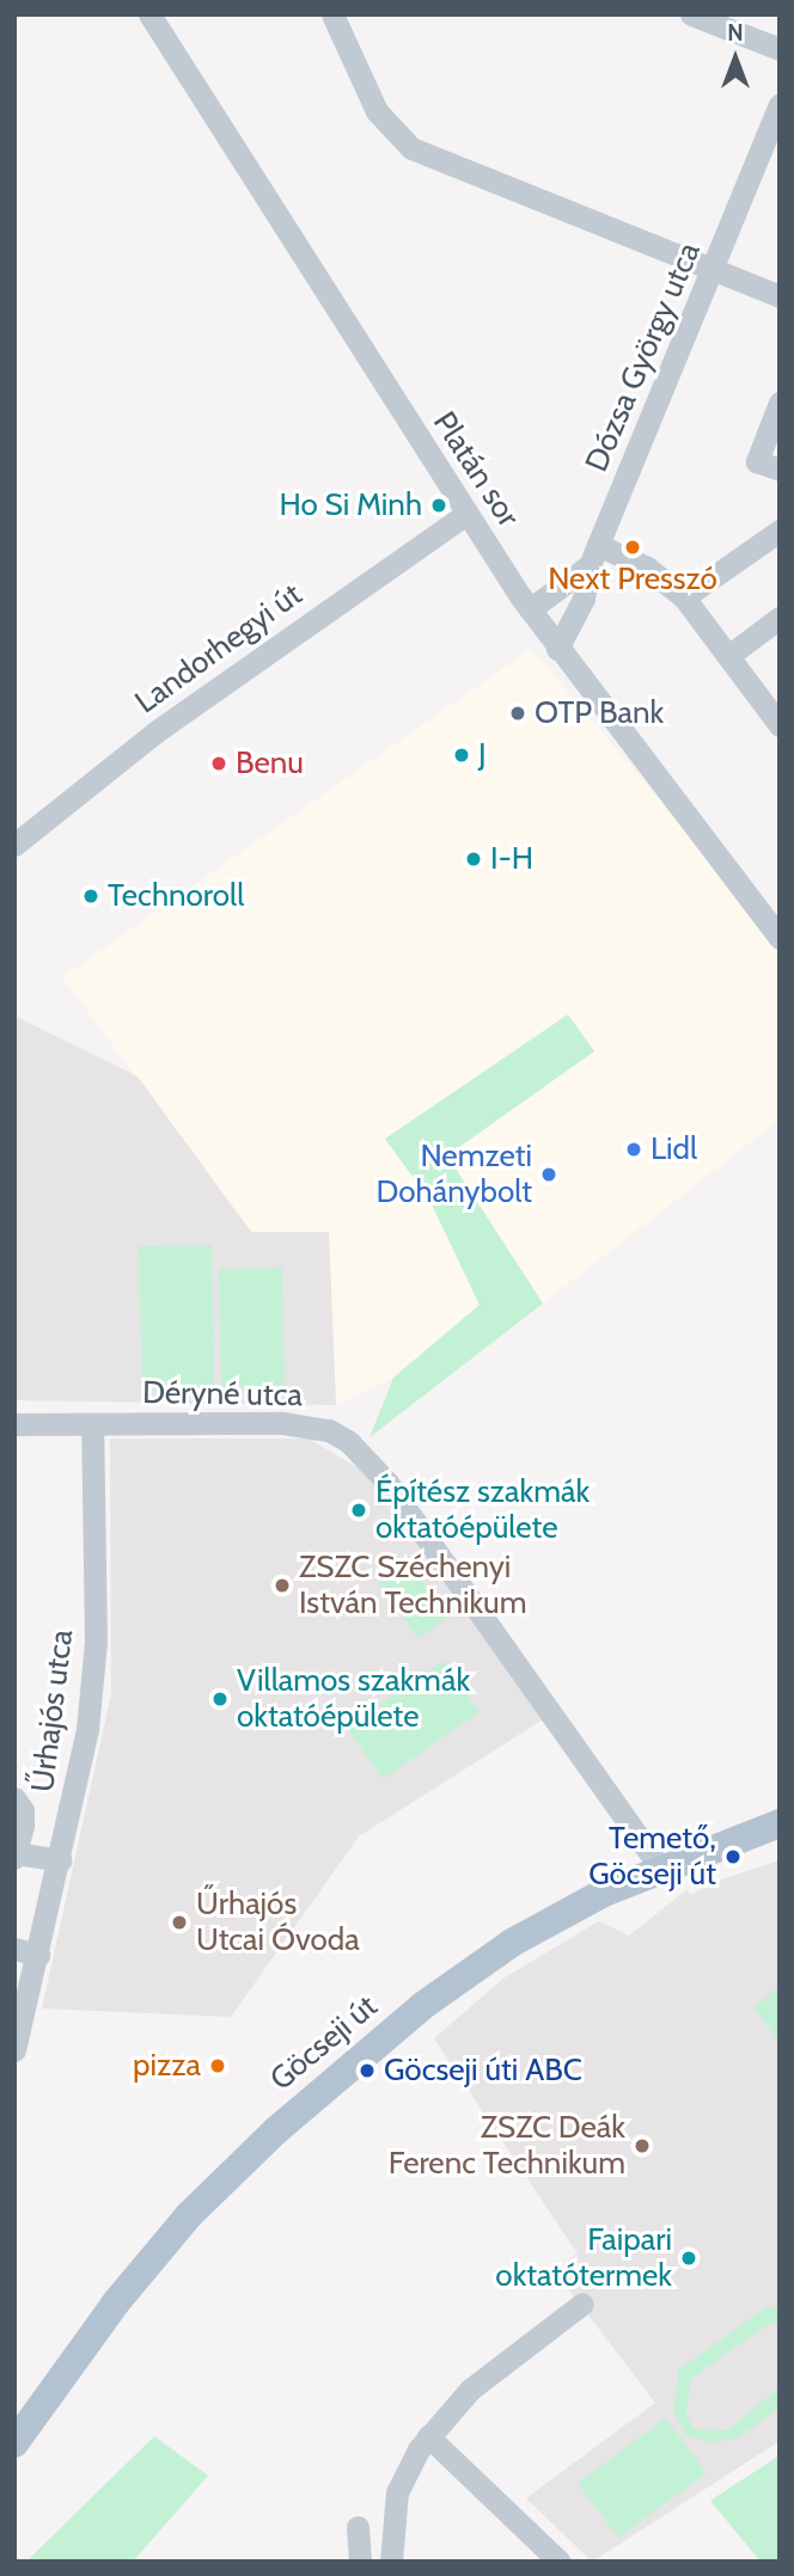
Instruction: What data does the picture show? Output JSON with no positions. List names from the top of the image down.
{
  "streets": {
    "main road": ["Göcseji út"],
    "street": [
      "Dózsa György utca",
      "Platán sor",
      "Landorhegyi út",
      "Déryné utca",
      "Űrhajós utca"
    ]
  },
  "crossings": [
    ["Dózsa György utca", "Platán sor"],
    ["Platán sor", "Landorhegyi út"],
    ["Déryné utca", "Űrhajós utca"],
    ["Déryné utca", "Göcseji út"]
  ],
  "places": [
    "Ho Si Minh",
    "Next Presszó",
    "OTP Bank",
    "J",
    "Benu",
    "I-H",
    "Technoroll",
    "Lidl",
    "Nemzeti Dohánybolt",
    "Építész szakmák oktatóépülete",
    "ZSZC Széchenyi István Technikum",
    "Villamos szakmák oktatóépülete",
    "Temető, Göcseji út",
    "Űrhajós Utcai Óvoda",
    "pizza",
    "Göcseji úti ABC",
    "ZSZC Deák Ferenc Technikum",
    "Faipari oktatótermek"
  ],
  "north": "top"
}
